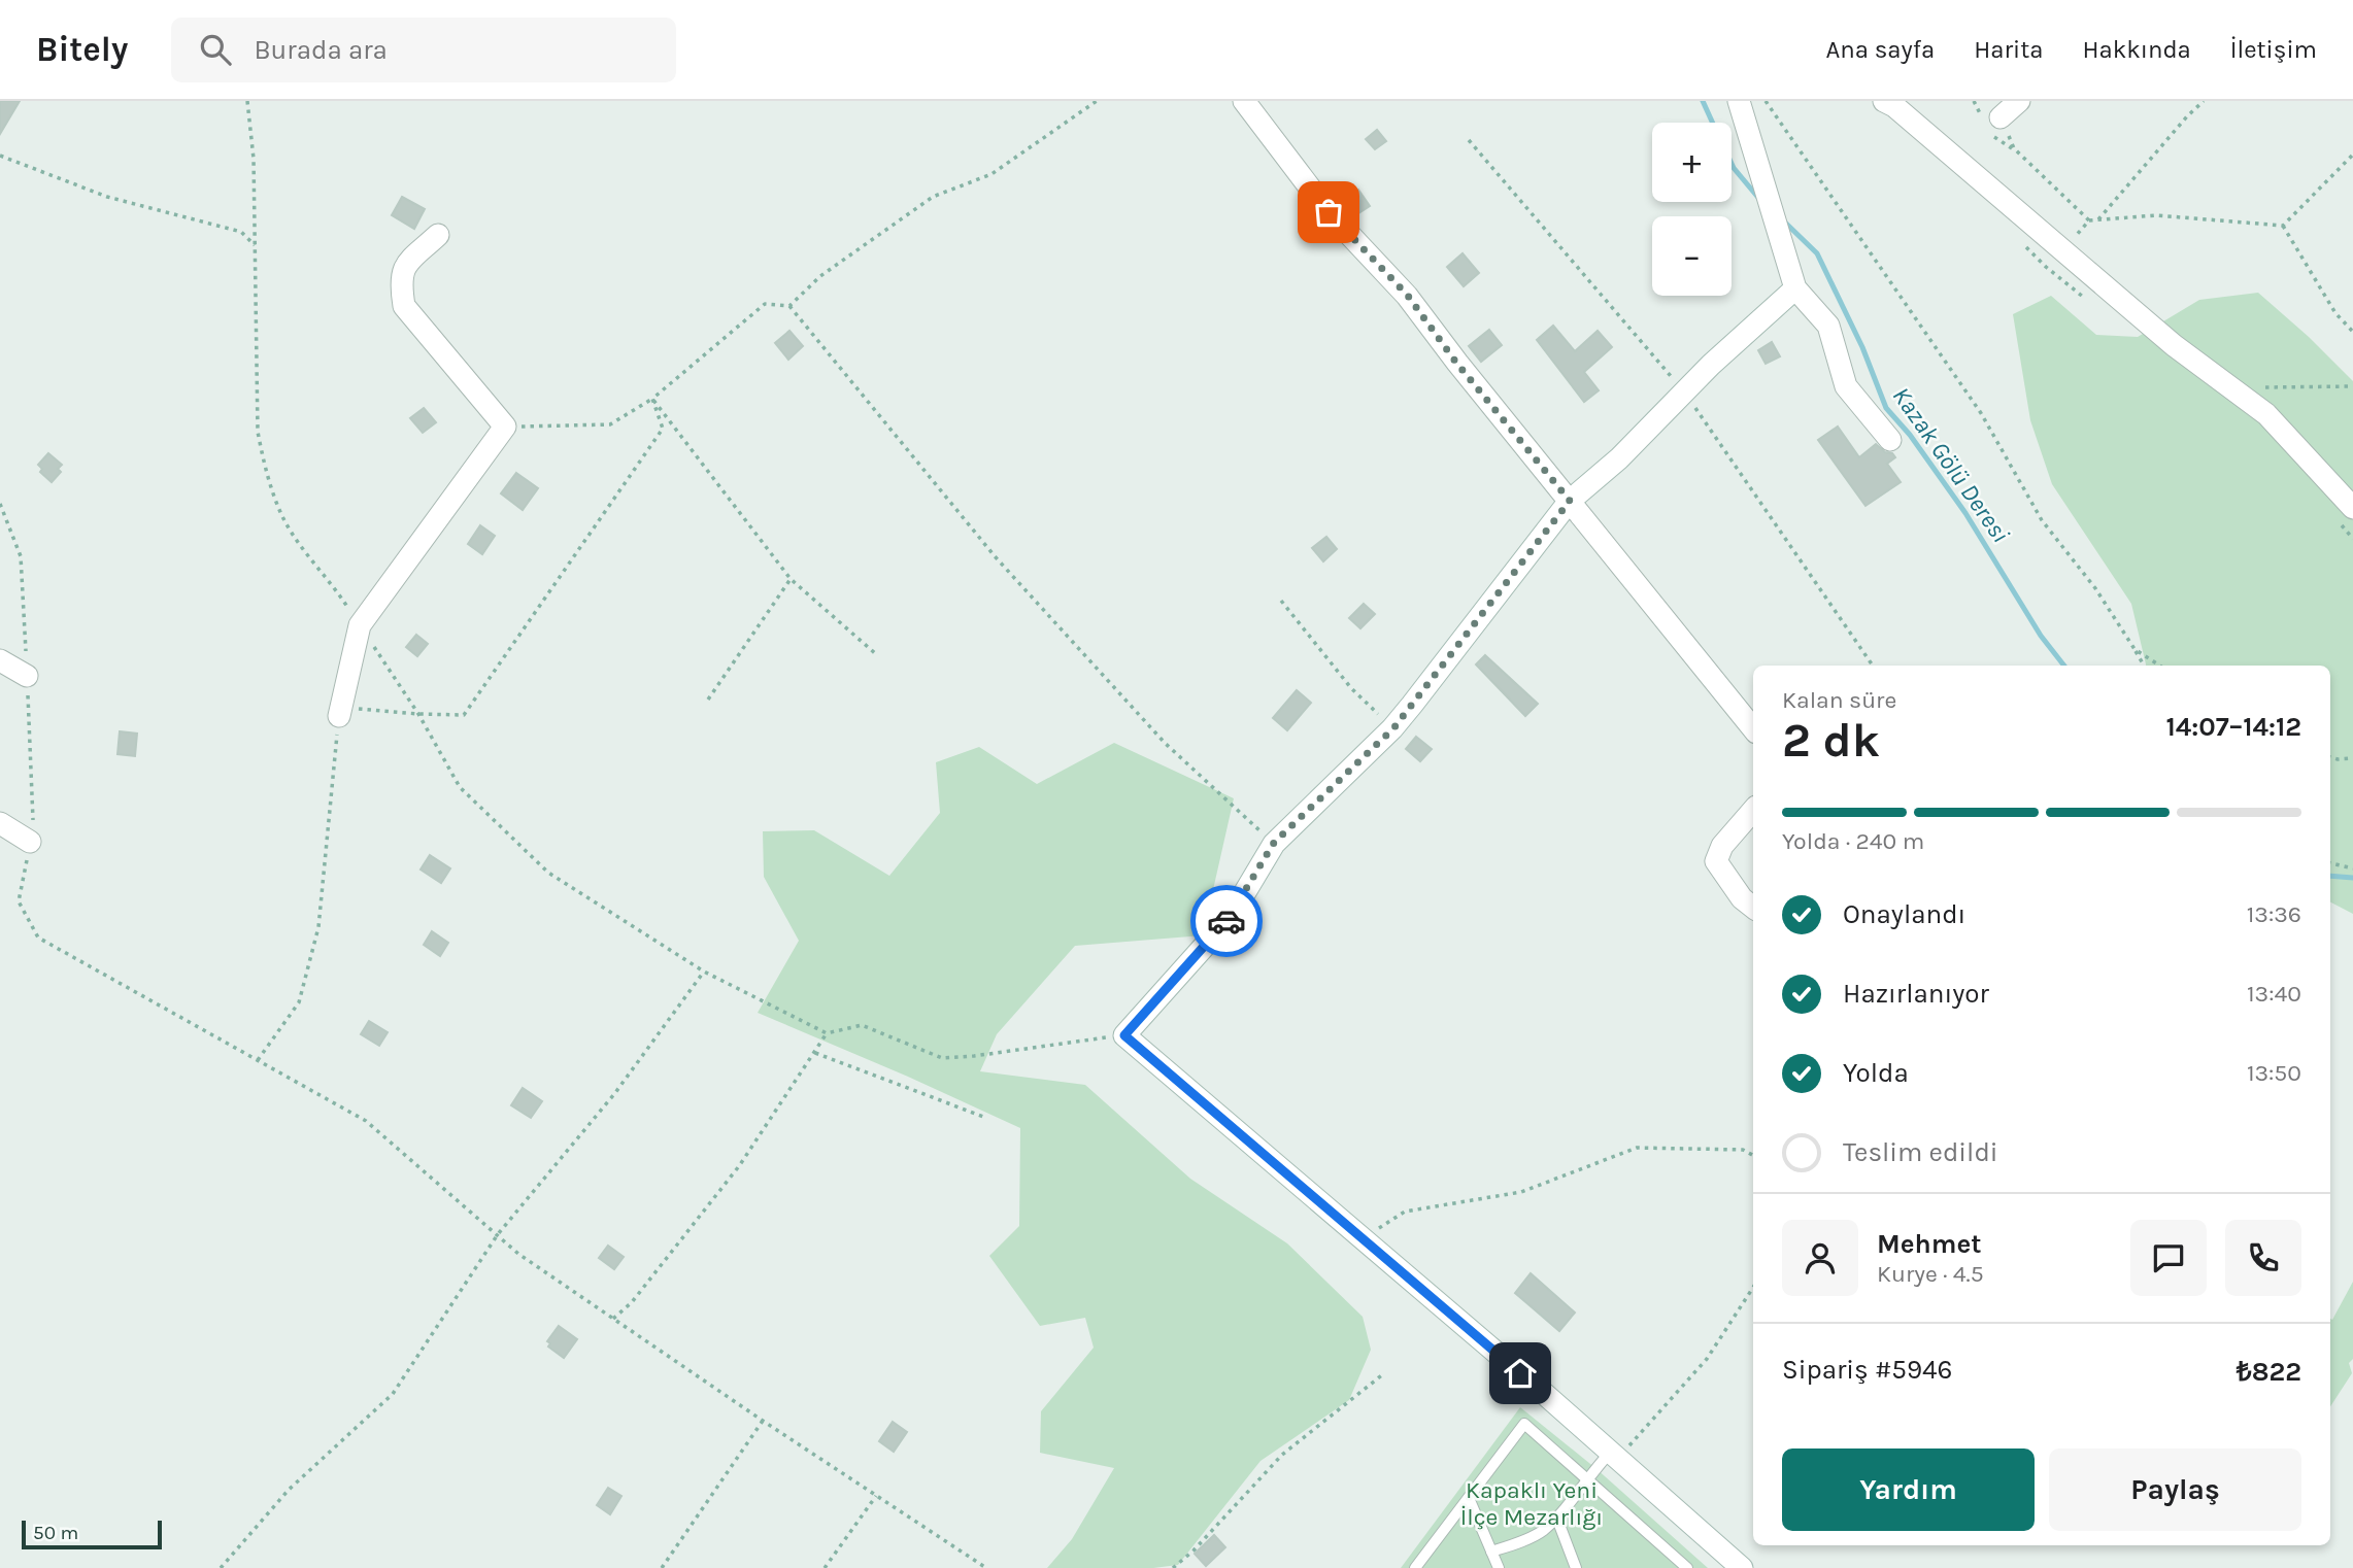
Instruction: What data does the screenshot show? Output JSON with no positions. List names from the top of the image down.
{
  "water": ["Kazak Gölü Deresi"],
  "parks": ["Kapaklı Yeni İlçe Mezarlığı"],
  "scale_bar": "50 m",
  "page": {
    "header": "Bitely",
    "search": "Burada ara",
    "nav": [
      "Ana sayfa",
      "Harita",
      "Hakkında",
      "İletişim"
    ],
    "map_buttons": ["+", "−"],
    "heading": ["2 dk", "Kalan süre", "14:07–14:12"],
    "panel": [
      "Mehmet",
      "Kurye · 4.5",
      "Sipariş #5946",
      "₺822"
    ],
    "bar": "Yolda · 240 m",
    "list": [
      ["Onaylandı", "13:36"],
      ["Hazırlanıyor", "13:40"],
      ["Yolda", "13:50"],
      "Teslim edildi"
    ],
    "buttons": ["Yardım", "Paylaş"],
    "scale": "50 m"
  }
}
